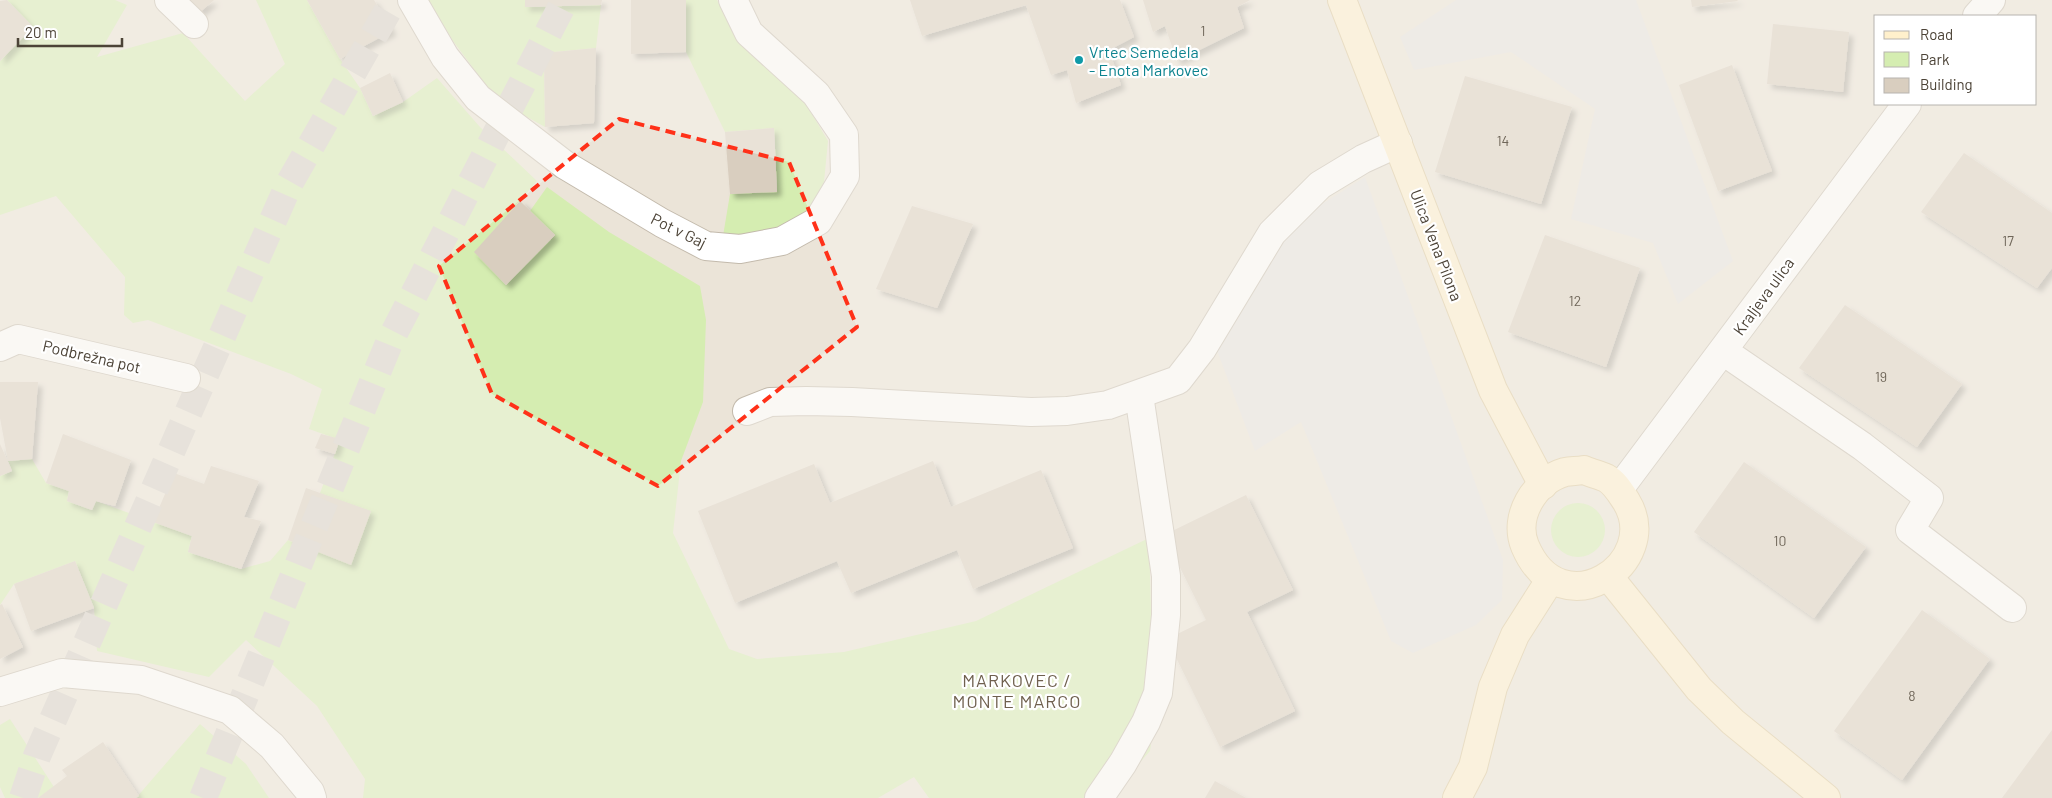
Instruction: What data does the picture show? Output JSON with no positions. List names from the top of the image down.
{
  "streets": {
    "street": [
      "Pot v Gaj",
      "Ulica Vena Pilona",
      "Kraljeva ulica",
      "Podbrežna pot"
    ]
  },
  "crossings": [
    ["Ulica Vena Pilona", "Kraljeva ulica"]
  ],
  "districts": ["MARKOVEC / MONTE MARCO"],
  "places": ["Vrtec Semedela - Enota Markovec"],
  "house_numbers": [
    "1",
    "14",
    "17",
    "12",
    "19",
    "10",
    "8"
  ],
  "legend": ["Road", "Park", "Building"],
  "scale_bar": "20 m"
}
